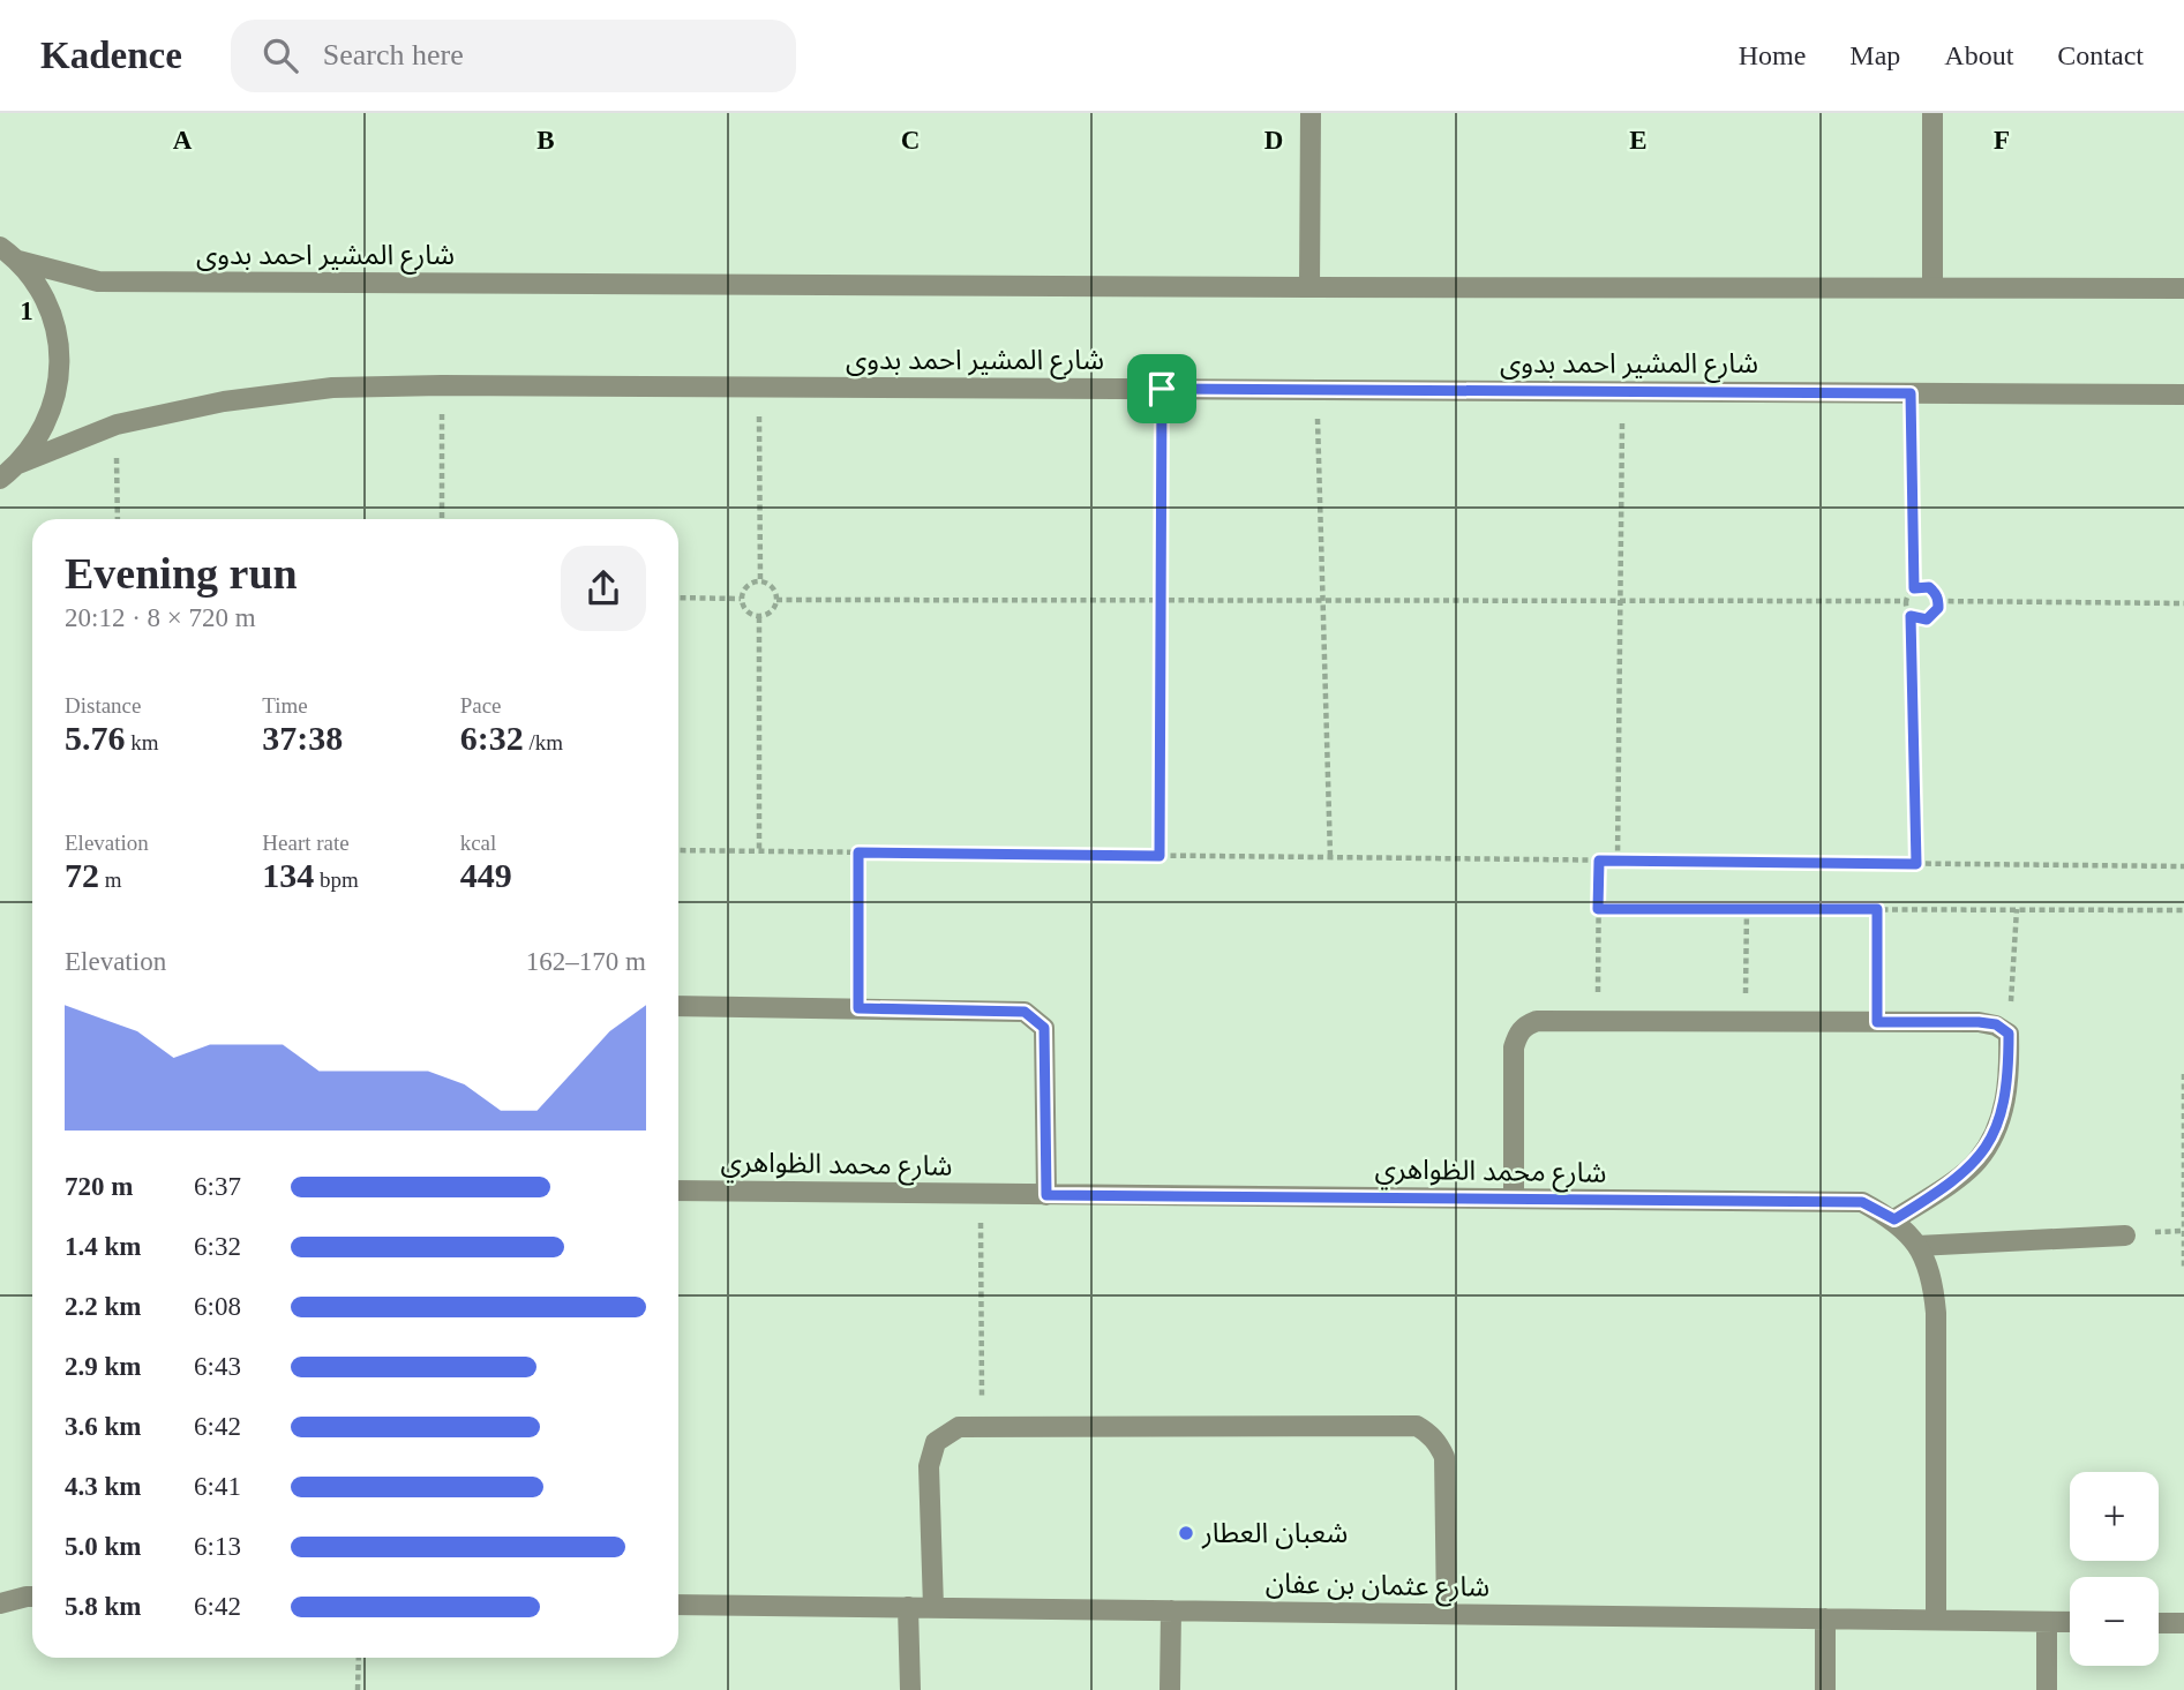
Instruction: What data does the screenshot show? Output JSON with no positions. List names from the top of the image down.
{
  "streets": {
    "street": ["شارع المشير احمد بدوى", "شارع محمد الظواهري", "شارع عثمان بن عفان"]
  },
  "crossings": [
    ["شارع محمد الظواهري", "شارع عثمان بن عفان"]
  ],
  "places": ["شعبان العطار"],
  "page": {
    "header": "Kadence",
    "search": "Search here",
    "nav": [
      "Home",
      "Map",
      "About",
      "Contact"
    ],
    "heading": ["Evening run", "20:12 · 8 × 720 m"],
    "stats": [
      ["Distance", "5.76 km"],
      ["Time", "37:38"],
      ["Pace", "6:32 /km"],
      ["Elevation", "72 m"],
      ["Heart rate", "134 bpm"],
      ["kcal", "449"]
    ],
    "chart": ["Elevation", "162–170 m"],
    "list": [
      {
        "name": "720 m",
        "note": "6:37"
      },
      {
        "name": "1.4 km",
        "note": "6:32"
      },
      {
        "name": "2.2 km",
        "note": "6:08"
      },
      {
        "name": "2.9 km",
        "note": "6:43"
      },
      {
        "name": "3.6 km",
        "note": "6:42"
      },
      {
        "name": "4.3 km",
        "note": "6:41"
      },
      {
        "name": "5.0 km",
        "note": "6:13"
      },
      {
        "name": "5.8 km",
        "note": "6:42"
      }
    ],
    "map_buttons": ["+", "−"]
  },
  "grid": {
    "columns": [
      "A",
      "B",
      "C",
      "D",
      "E",
      "F"
    ],
    "rows": ["1"]
  }
}
